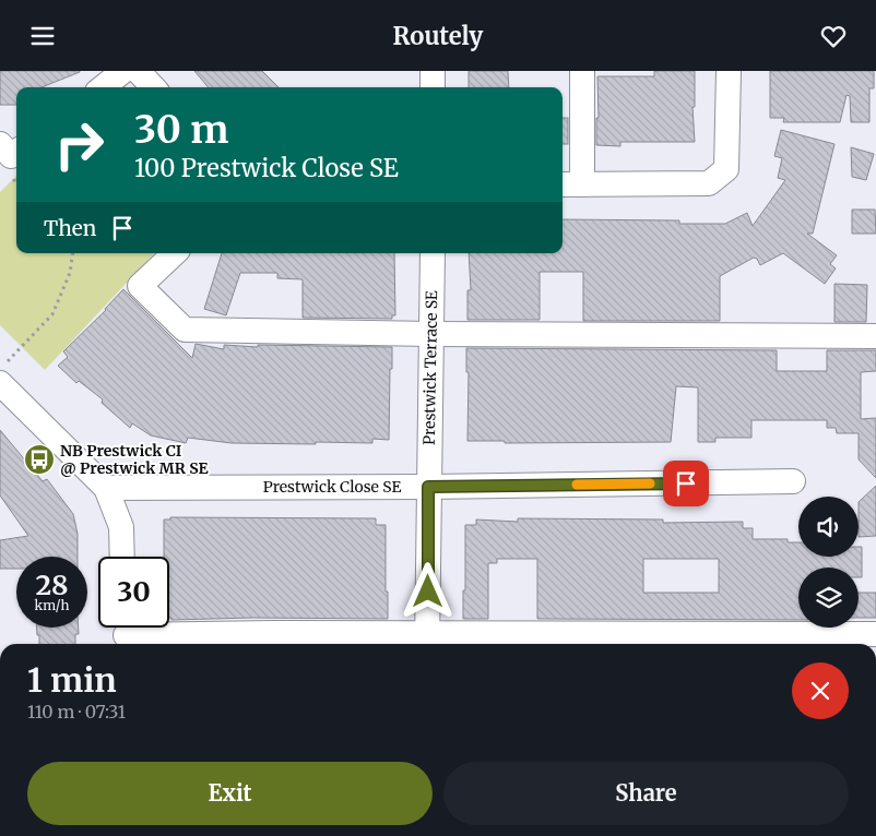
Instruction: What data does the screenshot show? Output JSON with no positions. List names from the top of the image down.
{
  "streets": {
    "street": ["Prestwick Terrace SE", "Prestwick Close SE"]
  },
  "crossings": [
    ["Prestwick Terrace SE", "Prestwick Close SE"]
  ],
  "places": {
    "bus stop": ["NB Prestwick CI @ Prestwick MR SE"]
  },
  "page": {
    "header": "Routely",
    "turn": ["30 m", "100 Prestwick Close SE"],
    "then": "Then",
    "speed": "28 km/h",
    "limit": "30",
    "heading": ["1 min", "110 m · 07:31"],
    "buttons": ["Exit", "Share"]
  }
}
